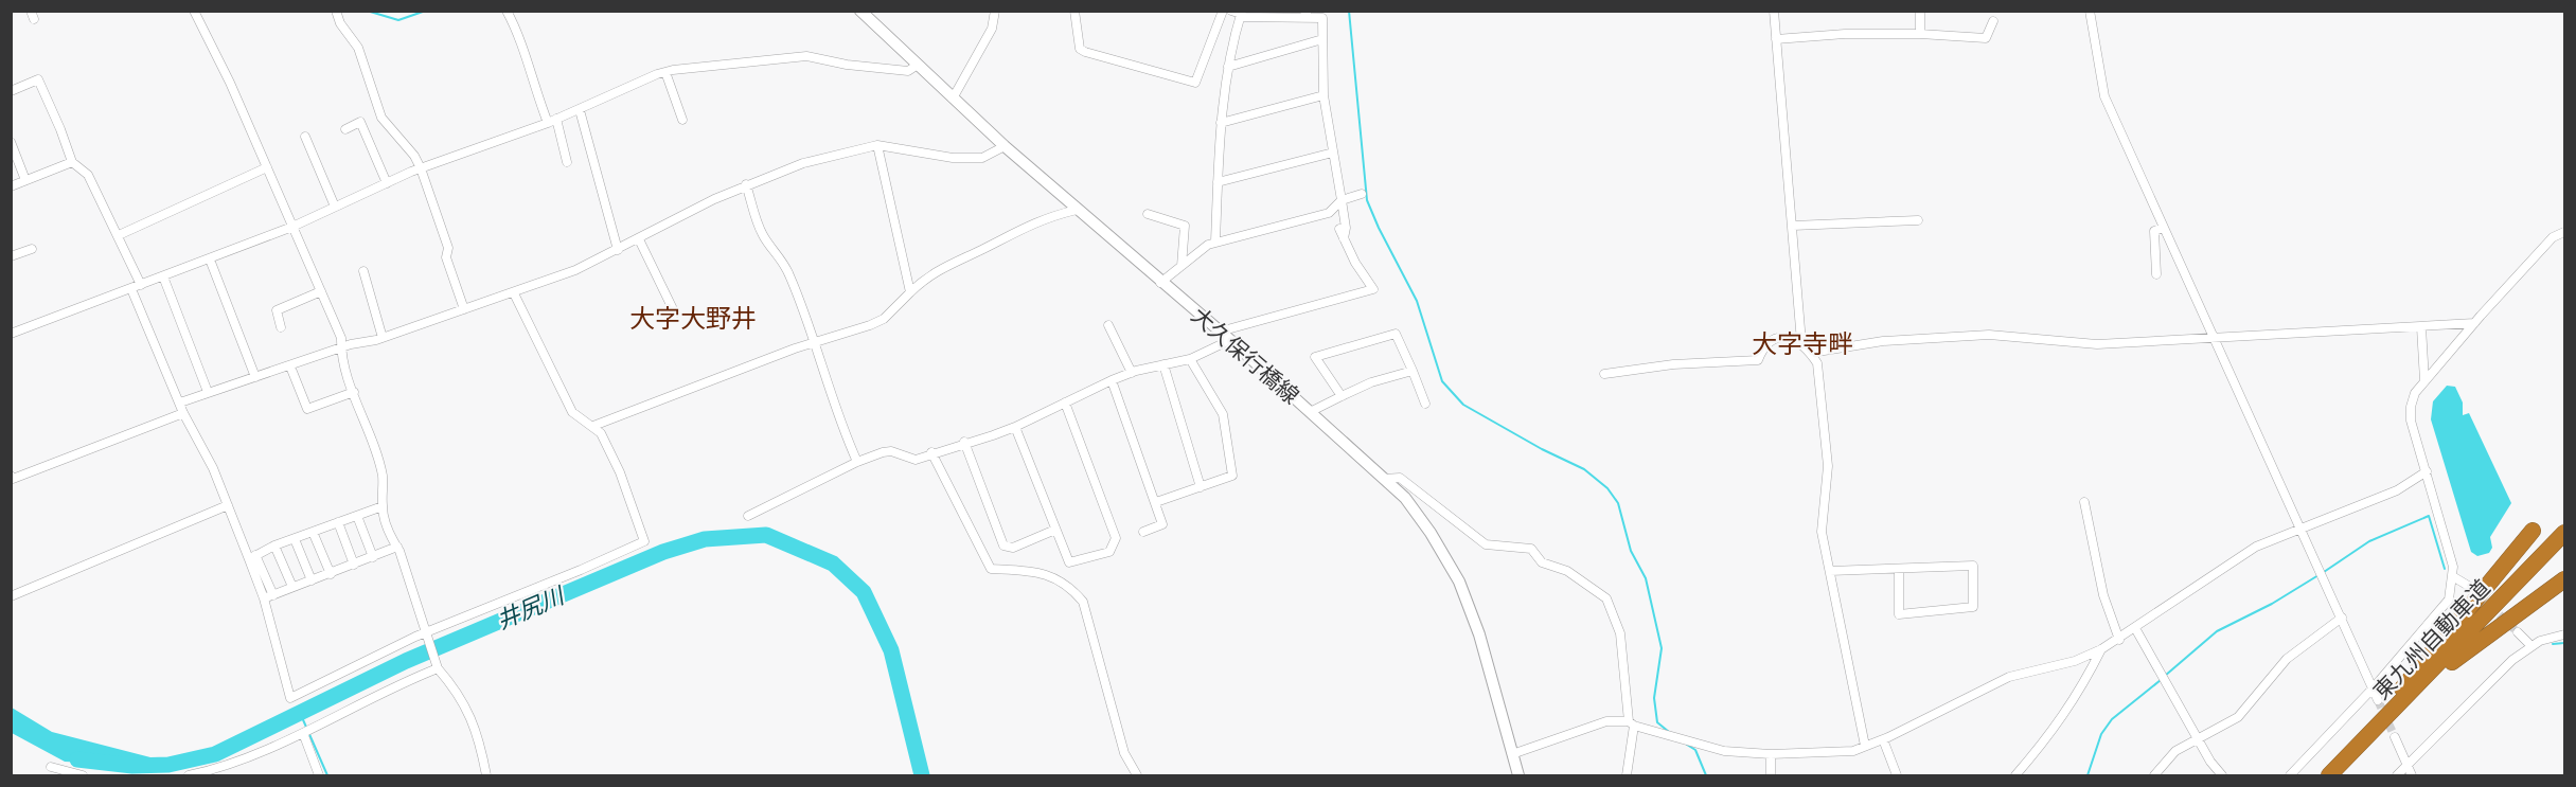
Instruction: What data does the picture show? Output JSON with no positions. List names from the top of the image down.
{
  "streets": {
    "highway": ["東九州自動車道"],
    "main road": ["大久保行橋線"]
  },
  "districts": ["大字大野井", "大字寺畔"],
  "water": ["井尻川"]
}
